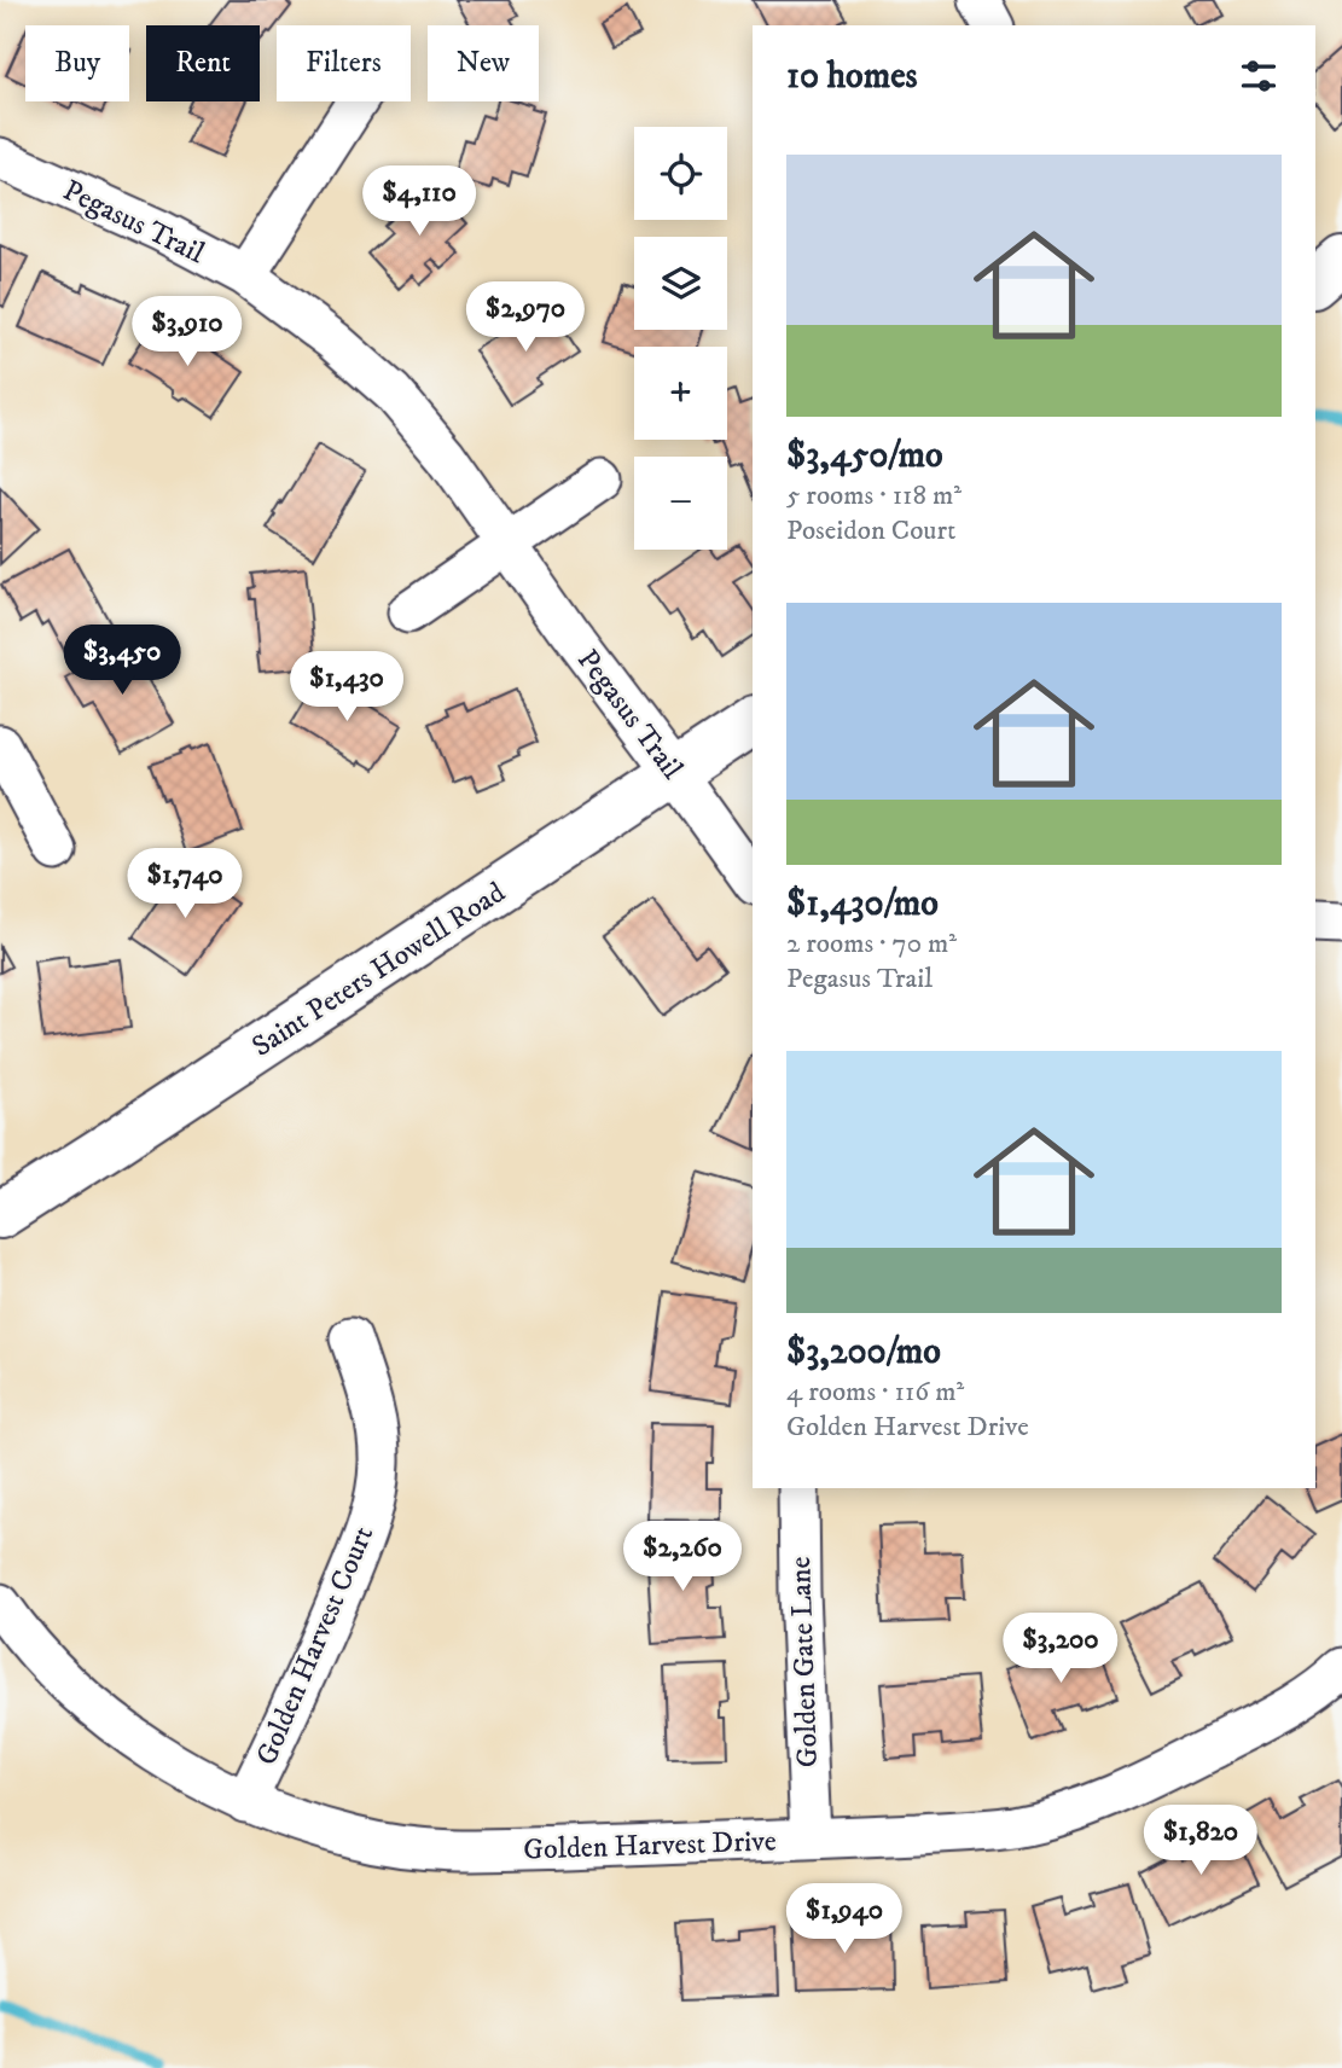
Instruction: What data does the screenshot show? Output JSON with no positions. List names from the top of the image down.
{
  "streets": {
    "main road": ["Saint Peters Howell Road"],
    "street": [
      "Pegasus Trail",
      "Golden Harvest Court",
      "Golden Gate Lane",
      "Golden Harvest Drive"
    ]
  },
  "crossings": [
    ["Pegasus Trail", "Saint Peters Howell Road"],
    ["Golden Harvest Court", "Golden Harvest Drive"],
    ["Golden Gate Lane", "Golden Harvest Drive"]
  ],
  "page": {
    "chip": [
      "Buy",
      "Rent",
      "Filters",
      "New"
    ],
    "heading": "10 homes",
    "map_buttons": ["+", "−"],
    "list": [
      {
        "name": "$3,450/mo",
        "note": "5 rooms · 118 m² · Poseidon Court"
      },
      {
        "name": "$1,430/mo",
        "note": "2 rooms · 70 m² · Pegasus Trail"
      },
      {
        "name": "$3,200/mo",
        "note": "4 rooms · 116 m² · Golden Harvest Drive"
      }
    ],
    "price": [
      "$4,110",
      "$2,970",
      "$3,910",
      "$3,450",
      "$1,430",
      "$1,740",
      "$2,260",
      "$3,200",
      "$1,820",
      "$1,940"
    ]
  }
}
